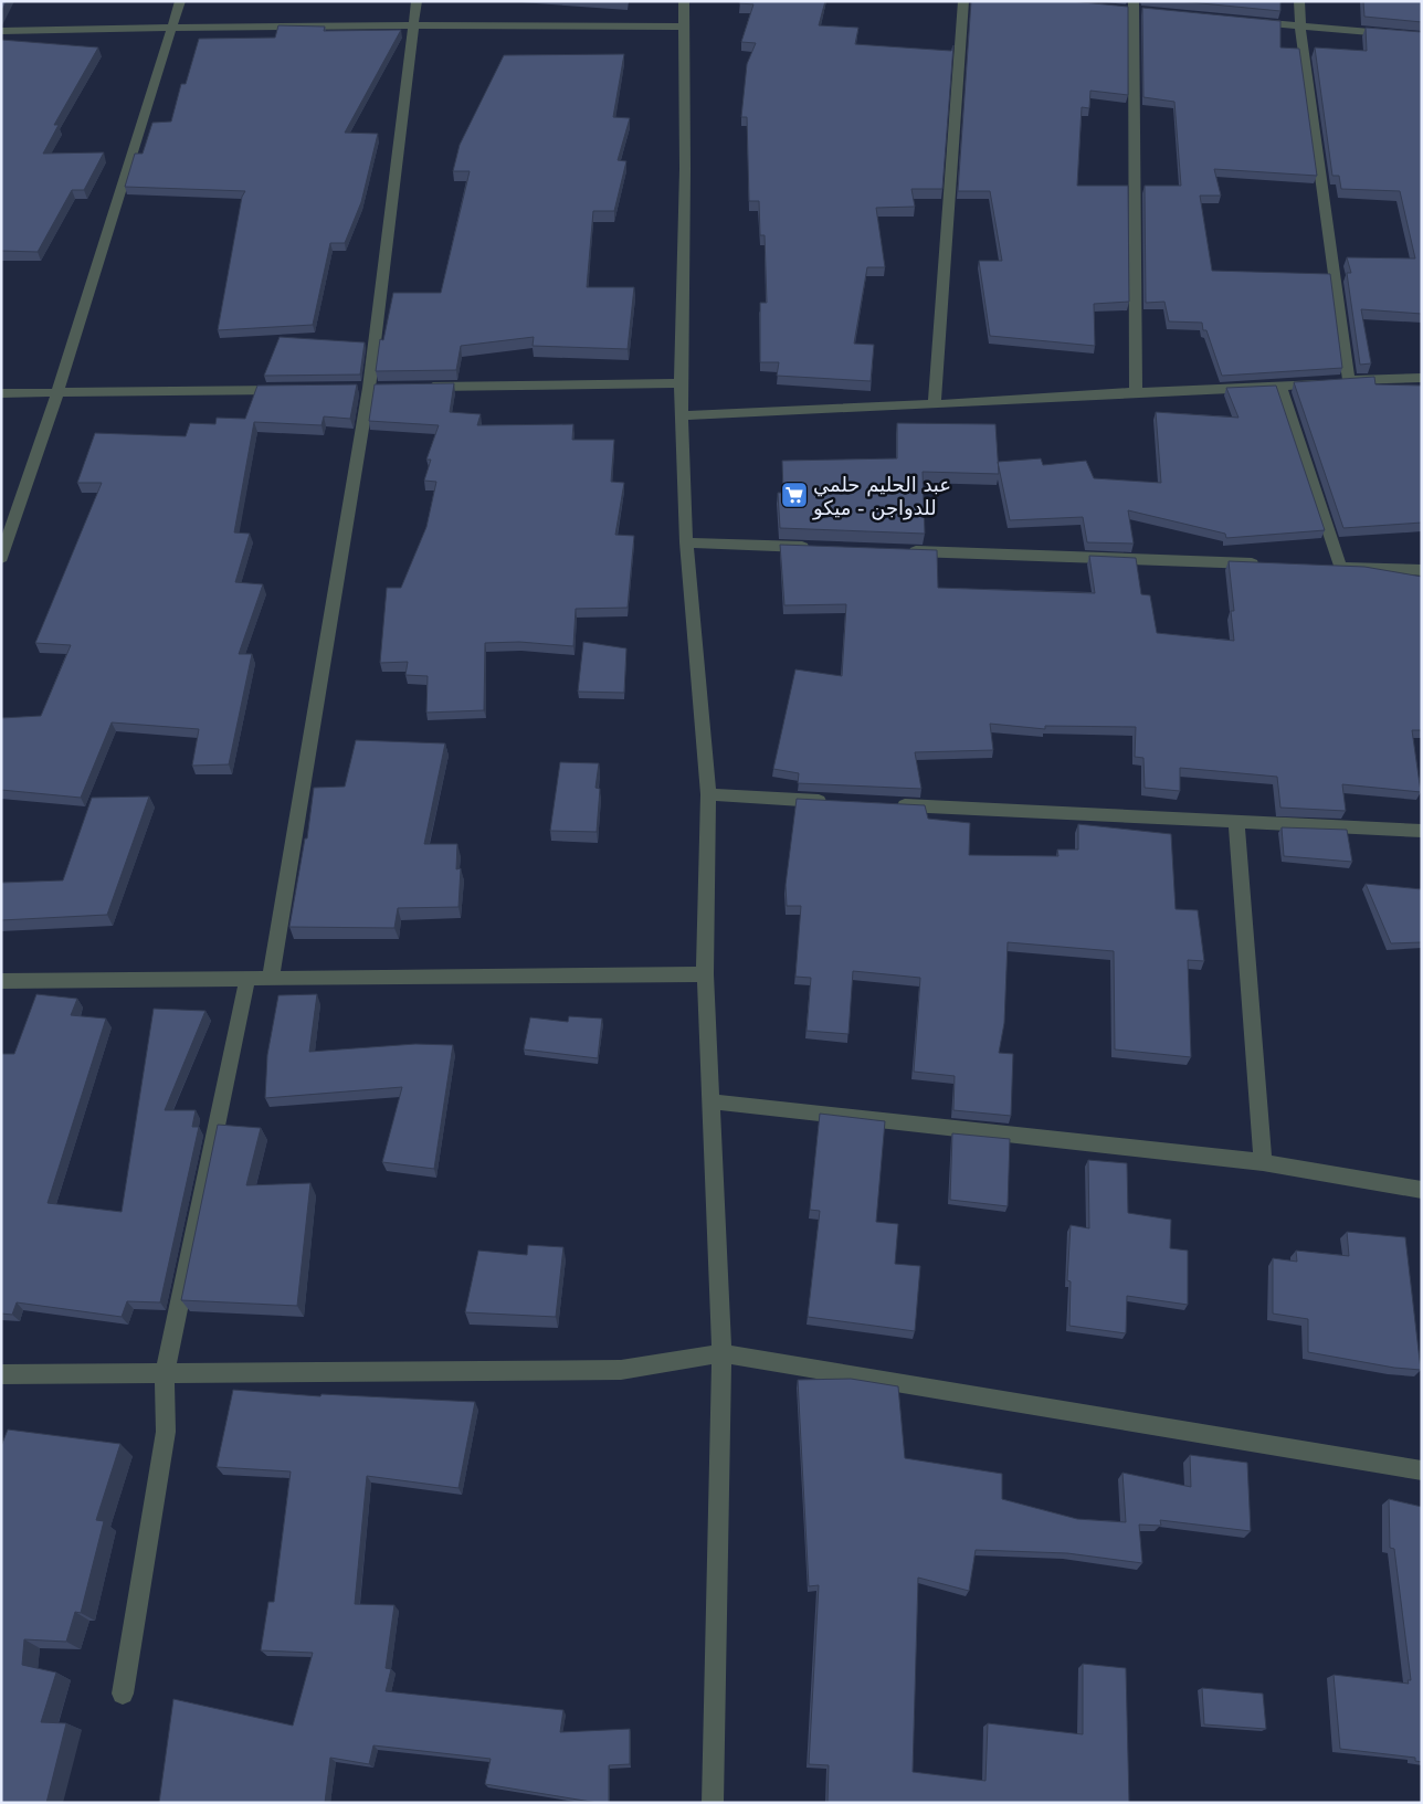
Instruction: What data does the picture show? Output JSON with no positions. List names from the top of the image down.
{
  "places": {
    "supermarket": ["عبد الحليم حلمي للدواجن - ميكو"]
  }
}
